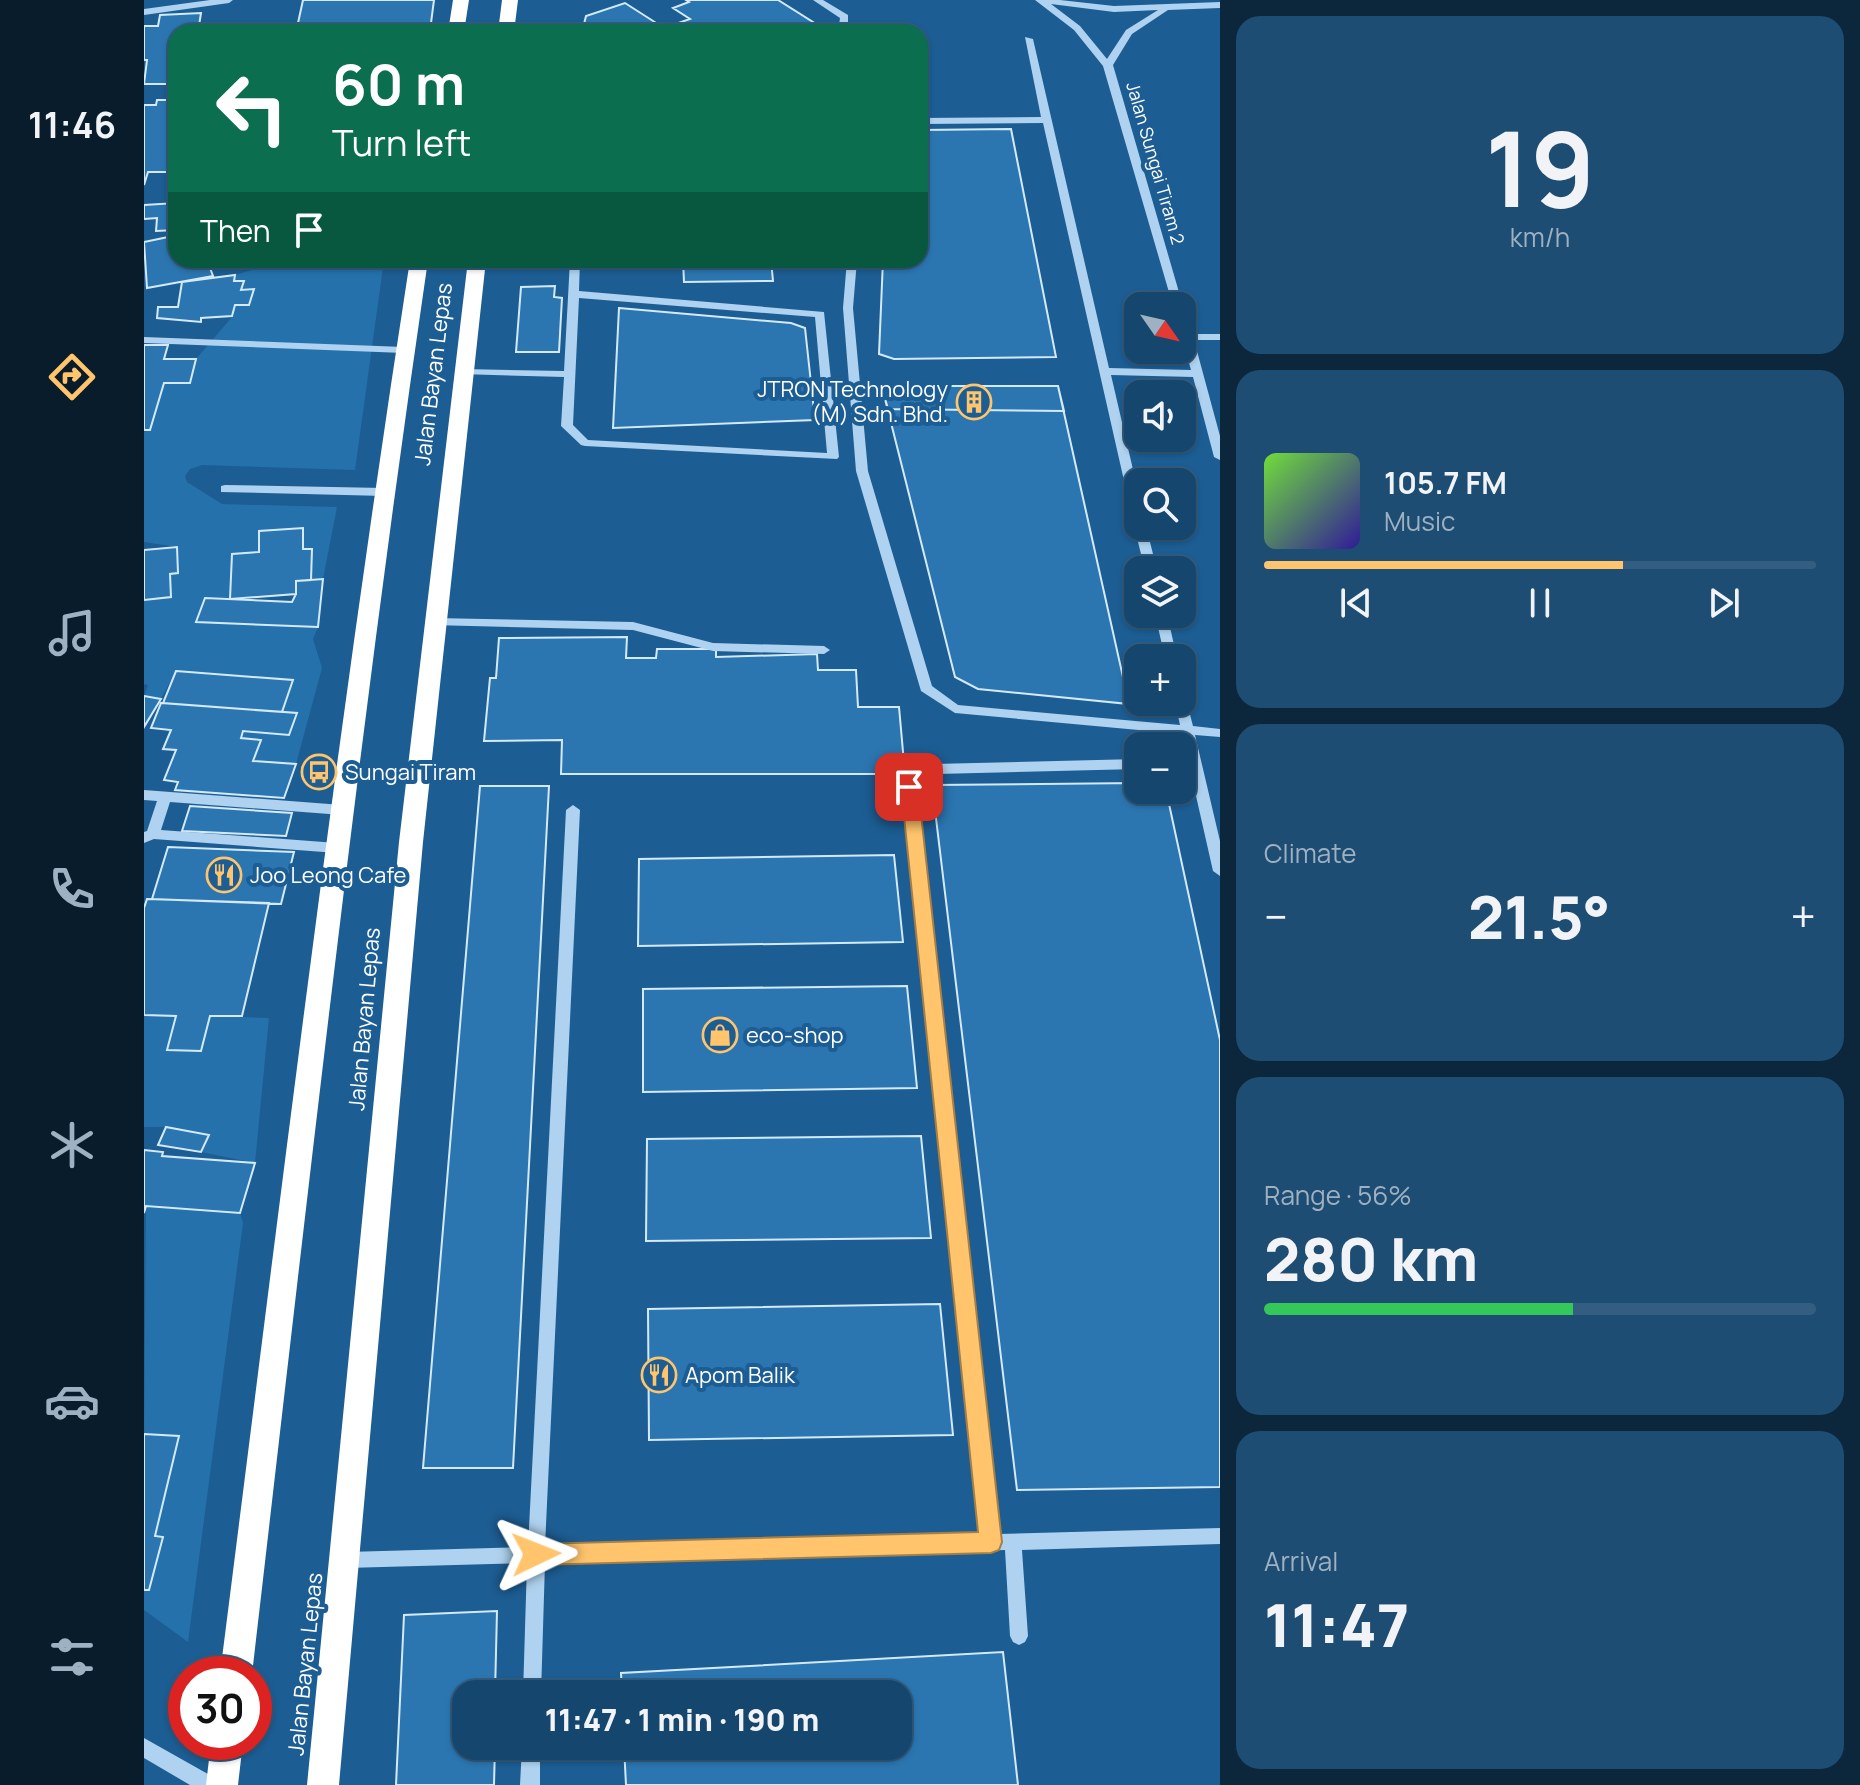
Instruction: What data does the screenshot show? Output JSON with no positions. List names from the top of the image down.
{
  "streets": {
    "highway": ["Jalan Bayan Lepas"],
    "street": ["Jalan Sungai Tiram 2"]
  },
  "places": {
    "building": ["JTRON Technology (M) Sdn. Bhd."],
    "bus stop": ["Sungai Tiram"],
    "restaurant": ["Joo Leong Cafe", "Apom Balik"],
    "shop": ["eco-shop"]
  },
  "north": "bottom right",
  "page": {
    "tabs": "11:46",
    "tile": [
      ["19", "km/h"],
      "Climate",
      ["Range · 56%", "280 km"],
      ["Arrival", "11:47"]
    ],
    "turn": ["60 m", "Turn left"],
    "then": "Then",
    "map_buttons": ["+", "−"],
    "song": ["105.7 FM", "Music"],
    "heat": ["−", "21.5°", "+"],
    "limit": "30",
    "trip": "11:47 · 1 min · 190 m"
  }
}
